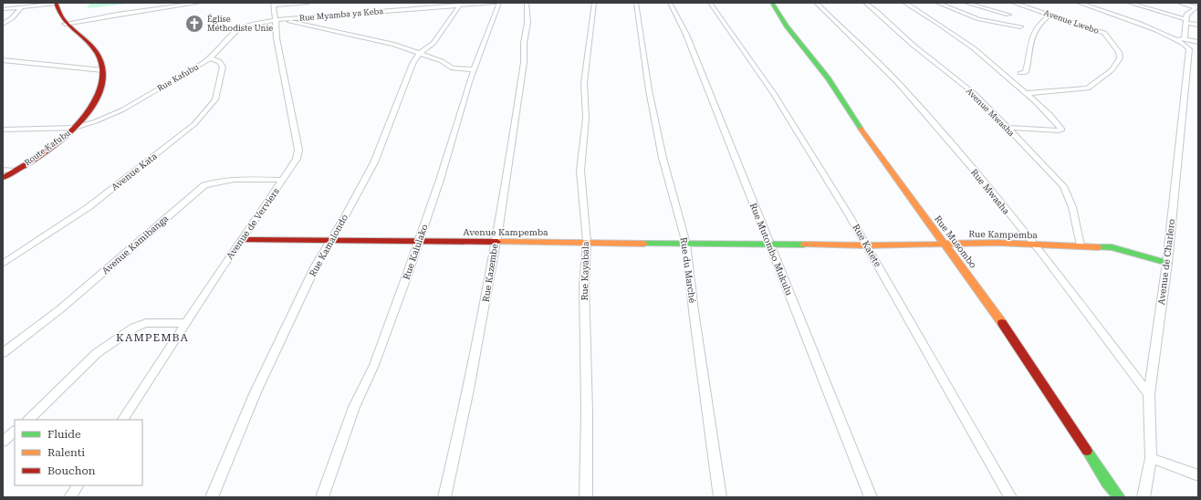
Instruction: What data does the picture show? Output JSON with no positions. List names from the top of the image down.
{
  "streets": {
    "street": [
      "Rue Myamba ya Keba",
      "Avenue Lwebo",
      "Rue Kafubu",
      "Avenue Mwasha",
      "Route Kafubu",
      "Avenue Kata",
      "Rue Mwasha",
      "Avenue de Verviers",
      "Avenue Kampemba",
      "Rue Kampemba",
      "Rue Musombo",
      "Avenue Kamibanga",
      "Rue Kamalondo",
      "Rue Katete",
      "Rue Mutombo Mukulu",
      "Rue Kalulako",
      "Avenue de Charlero",
      "Rue du Marché",
      "Rue Kayabala",
      "Rue Kazembe"
    ]
  },
  "crossings": [
    ["Rue Myamba ya Keba", "Rue Kafubu"],
    ["Rue Myamba ya Keba", "Avenue de Verviers"],
    ["Rue Myamba ya Keba", "Rue Kamalondo"],
    ["Rue Kafubu", "Route Kafubu"],
    ["Rue Kafubu", "Avenue Kata"],
    ["Rue Kafubu", "Avenue de Verviers"],
    ["Avenue Mwasha", "Rue Kampemba"],
    ["Rue Mwasha", "Rue Kampemba"],
    ["Rue Mwasha", "Avenue de Charlero"],
    ["Avenue de Verviers", "Avenue Kampemba"],
    ["Avenue de Verviers", "Avenue Kamibanga"],
    ["Avenue Kampemba", "Rue Kampemba"],
    ["Avenue Kampemba", "Rue Kamalondo"],
    ["Avenue Kampemba", "Rue Mutombo Mukulu"],
    ["Avenue Kampemba", "Rue Kalulako"],
    ["Avenue Kampemba", "Rue du Marché"],
    ["Avenue Kampemba", "Rue Kayabala"],
    ["Avenue Kampemba", "Rue Kazembe"],
    ["Rue Kampemba", "Rue Musombo"],
    ["Rue Kampemba", "Rue Katete"],
    ["Rue Kampemba", "Rue Mutombo Mukulu"],
    ["Rue Kampemba", "Avenue de Charlero"]
  ],
  "districts": ["KAMPEMBA"],
  "places": {
    "church": ["Église Méthodiste Unie"]
  },
  "legend": ["Fluide", "Ralenti", "Bouchon"]
}
